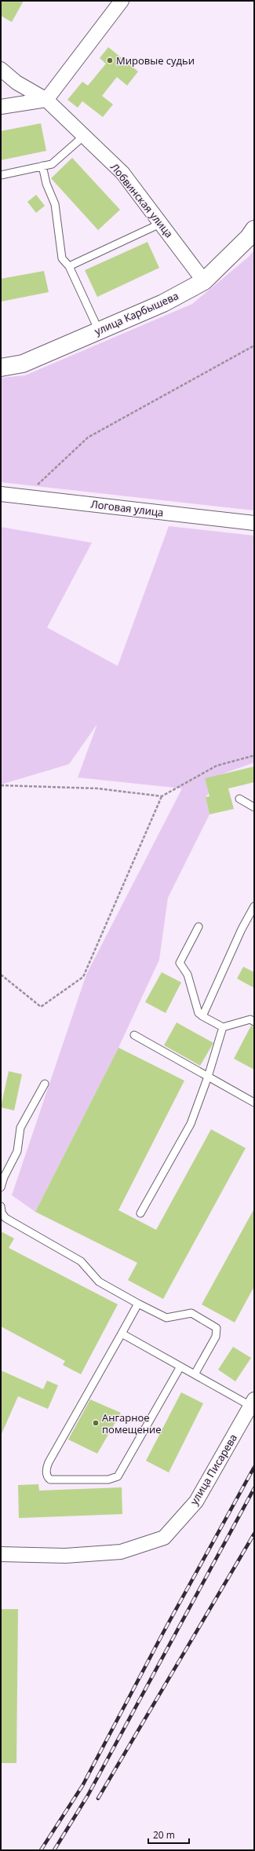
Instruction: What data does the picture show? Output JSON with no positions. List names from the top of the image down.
{
  "streets": {
    "street": [
      "Лобвинская улица",
      "улица Карбышева",
      "Логовая улица",
      "улица Писарева"
    ]
  },
  "crossings": [
    ["Лобвинская улица", "улица Карбышева"]
  ],
  "places": ["Мировые судьи", "Ангарное помещение"],
  "scale_bar": "20 m"
}
